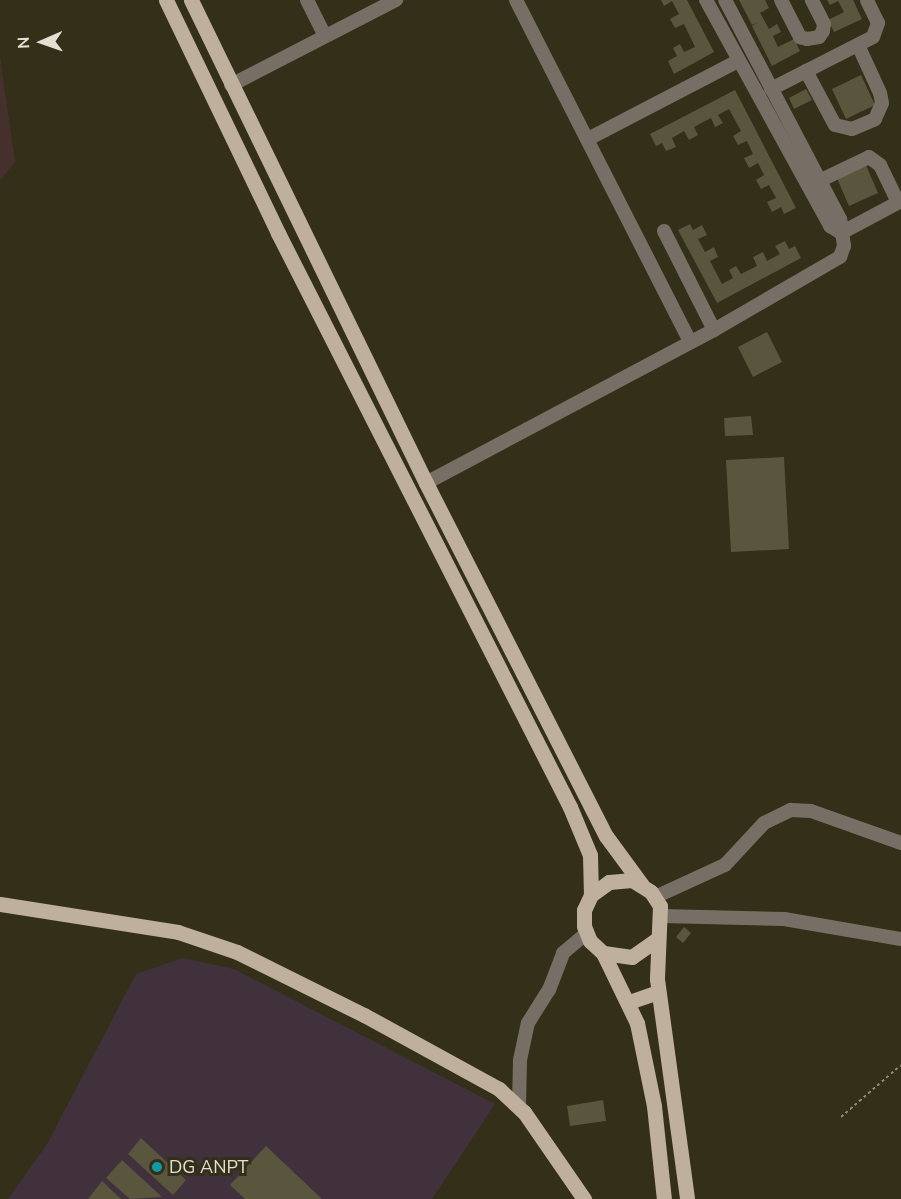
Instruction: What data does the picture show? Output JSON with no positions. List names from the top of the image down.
{
  "places": ["DG ANPT"],
  "north": "left"
}
